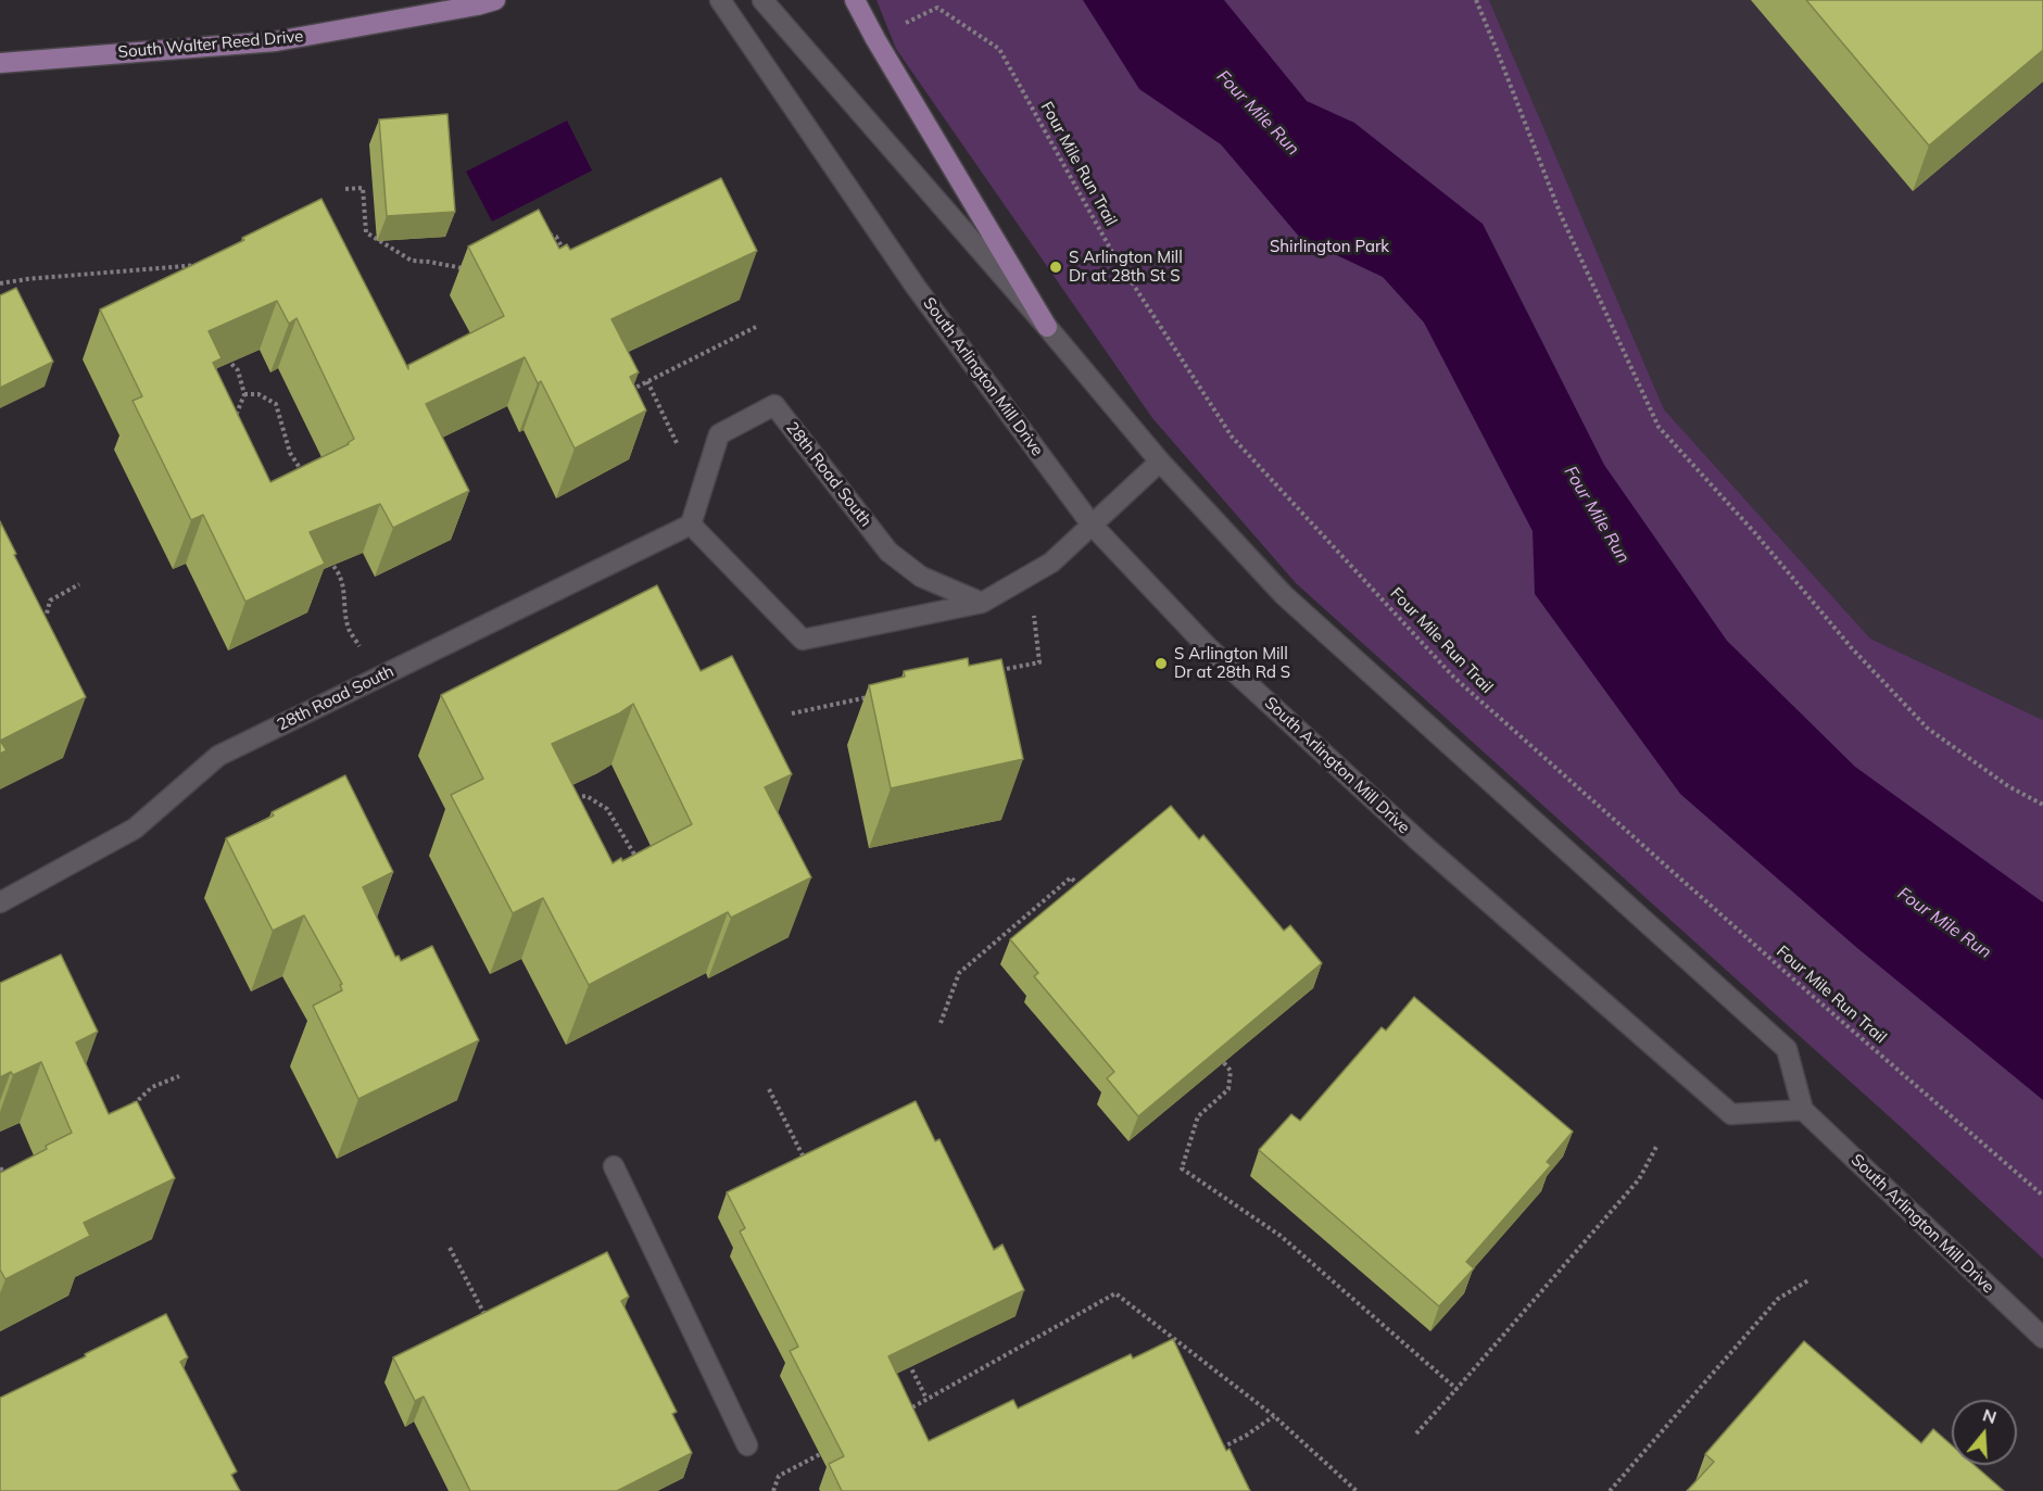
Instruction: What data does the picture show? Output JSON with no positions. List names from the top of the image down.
{
  "streets": {
    "main road": ["South Walter Reed Drive"],
    "street": ["South Arlington Mill Drive", "28th Road South"],
    "path": ["Four Mile Run Trail"]
  },
  "water": ["Four Mile Run"],
  "parks": ["Shirlington Park"],
  "places": ["S Arlington Mill Dr at 28th St S", "S Arlington Mill Dr at 28th Rd S"],
  "north": "top"
}
